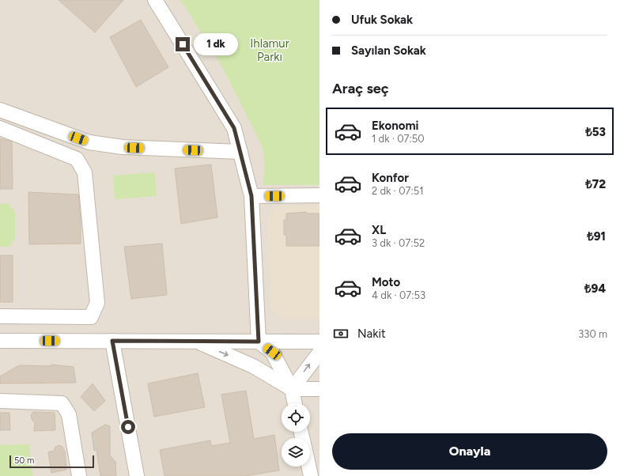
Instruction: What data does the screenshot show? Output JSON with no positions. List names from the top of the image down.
{
  "parks": ["Ihlamur Parkı"],
  "scale_bar": "50 m",
  "page": {
    "banner": ["Ufuk Sokak", "Sayılan Sokak"],
    "bubble": "1 dk",
    "heading": "Araç seç",
    "list": [
      {
        "name": "Ekonomi",
        "note": "1 dk · 07:50",
        "value": "₺53"
      },
      {
        "name": "Konfor",
        "note": "2 dk · 07:51",
        "value": "₺72"
      },
      {
        "name": "XL",
        "note": "3 dk · 07:52",
        "value": "₺91"
      },
      {
        "name": "Moto",
        "note": "4 dk · 07:53",
        "value": "₺94"
      }
    ],
    "pay": ["Nakit", "330 m"],
    "buttons": "Onayla",
    "scale": "50 m"
  }
}
